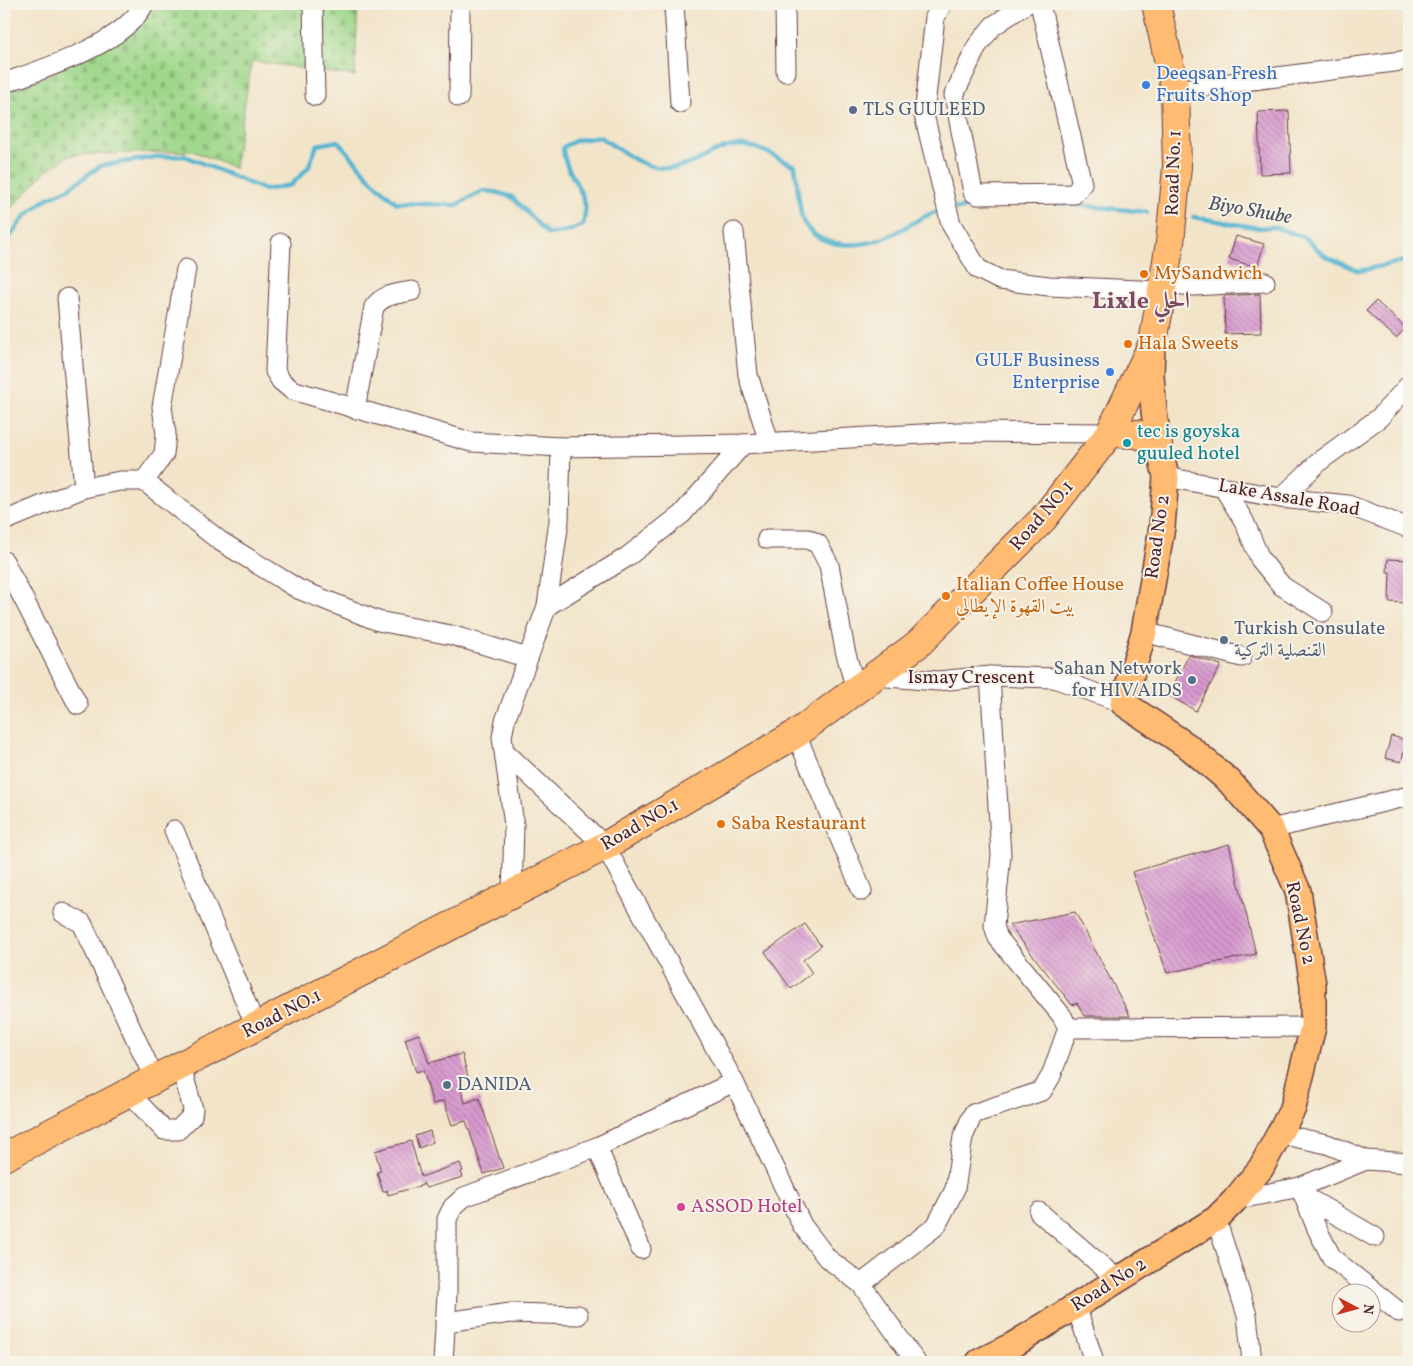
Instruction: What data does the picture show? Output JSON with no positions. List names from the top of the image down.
{
  "streets": {
    "highway": ["Road No. 1", "Road NO.1"],
    "main road": ["Road No 2"],
    "street": ["Lake Assale Road", "Ismay Crescent"]
  },
  "crossings": [
    ["Road No. 1", "Road NO.1"],
    ["Road No. 1", "Road No 2"],
    ["Lake Assale Road", "Road No 2"],
    ["Road NO.1", "Road No 2"],
    ["Road NO.1", "Ismay Crescent"],
    ["Road No 2", "Ismay Crescent"]
  ],
  "districts": ["Lixle الحلي"],
  "water": ["Biyo Shube"],
  "places": [
    "Deeqsan Fresh Fruits Shop",
    "TLS GUULEED",
    "MySandwich",
    "Hala Sweets",
    "GULF Business Enterprise",
    "tec is goyska guuled hotel",
    "Italian Coffee House بيت القهوة الإيطالي",
    "Turkish Consulate القنصلية التركية",
    "Sahan Network for HIV/AIDS",
    "Saba Restaurant",
    "DANIDA",
    "ASSOD Hotel"
  ],
  "north": "right"
}
